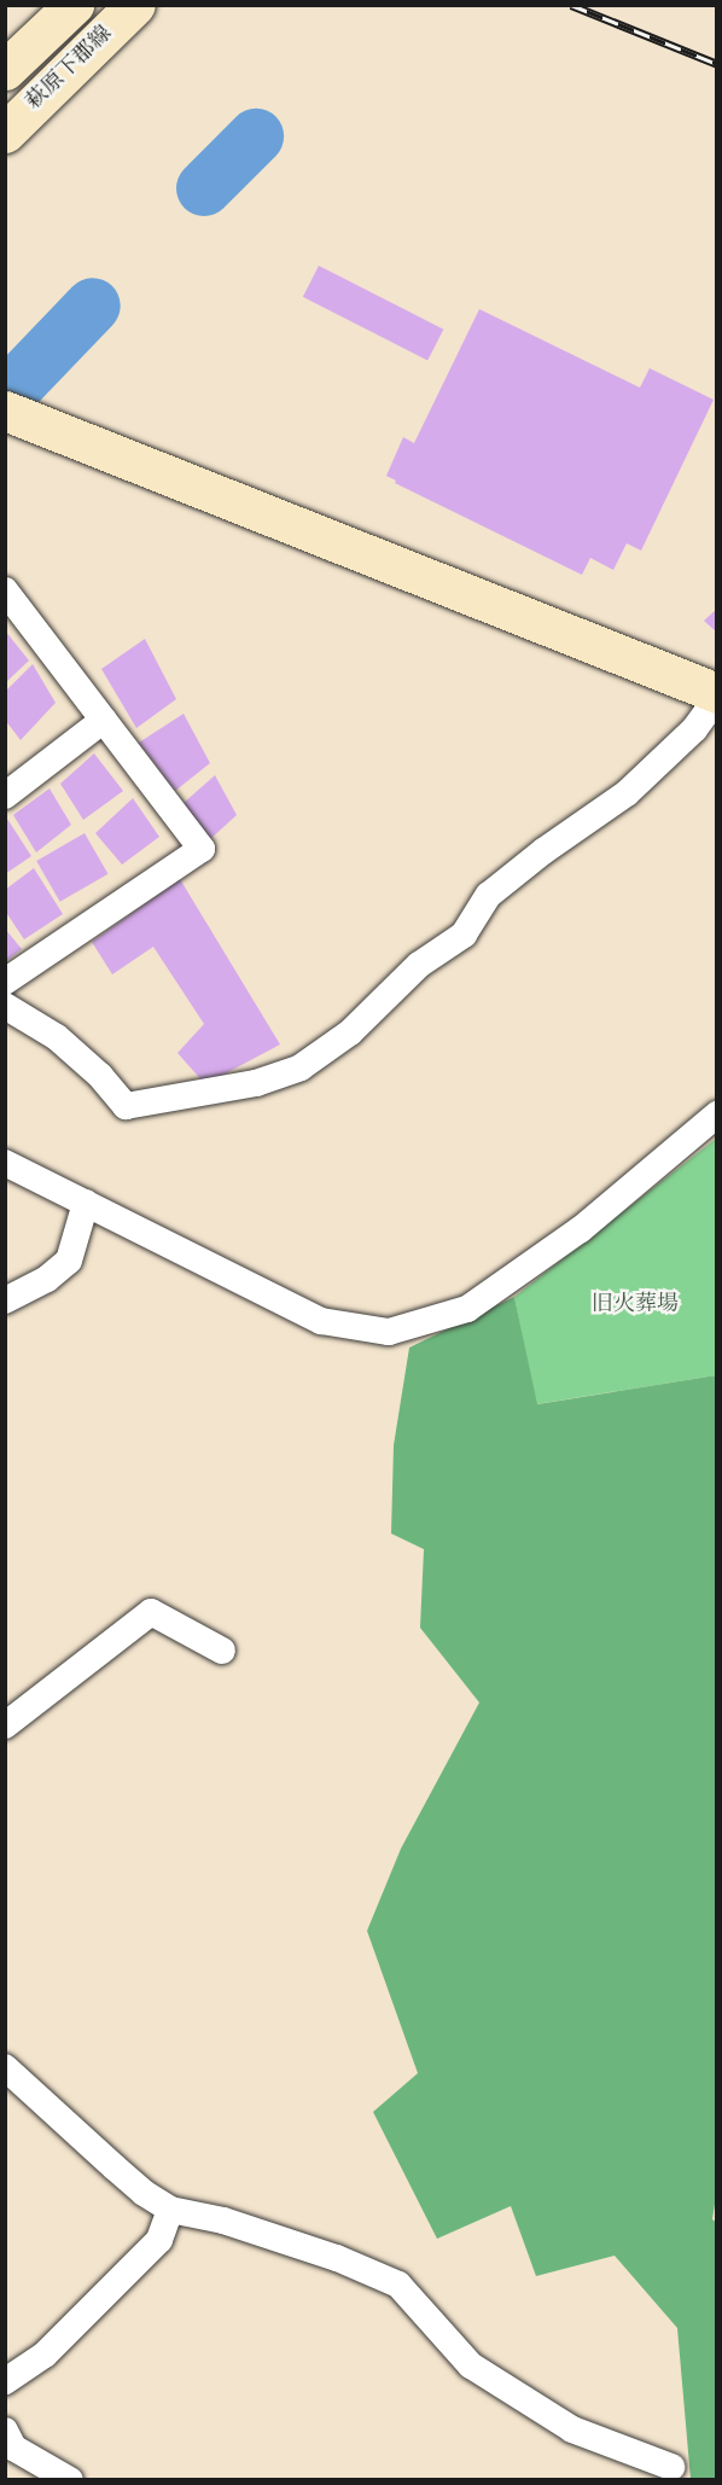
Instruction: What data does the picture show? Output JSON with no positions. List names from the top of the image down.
{
  "streets": {
    "street": ["萩原下郡線"]
  },
  "parks": ["旧火葬場"]
}
